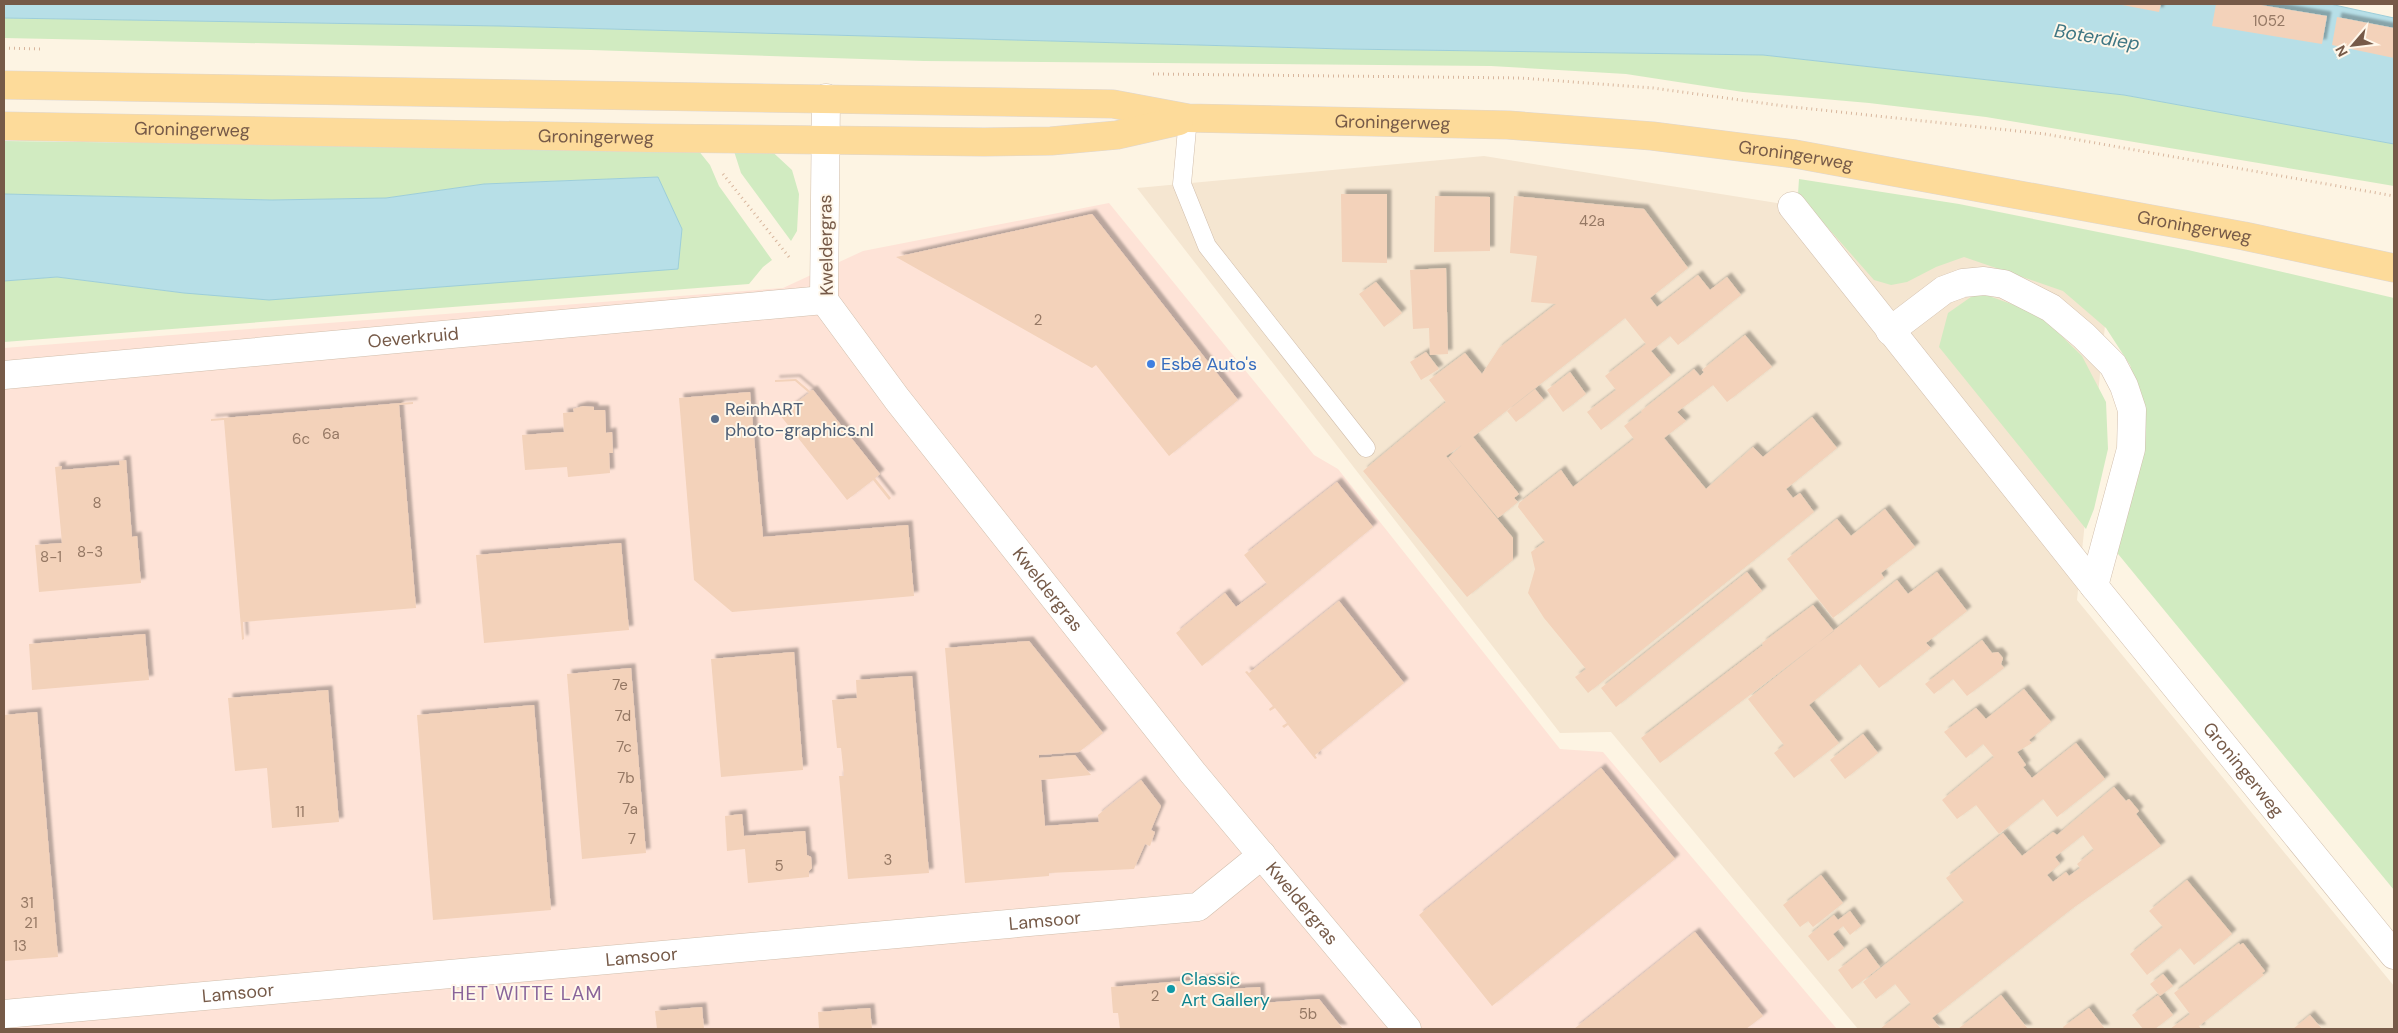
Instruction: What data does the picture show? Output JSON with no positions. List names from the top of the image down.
{
  "streets": {
    "main road": ["Groningerweg"],
    "street": ["Kweldergras", "Oeverkruid", "Lamsoor"]
  },
  "crossings": [
    ["Groningerweg", "Kweldergras"],
    ["Kweldergras", "Oeverkruid"],
    ["Kweldergras", "Lamsoor"]
  ],
  "districts": ["HET WITTE LAM"],
  "water": ["Boterdiep"],
  "places": ["Esbé Auto's", "ReinhART photo-graphics.nl", "Classic Art Gallery"],
  "house_numbers": [
    "1052",
    "42a",
    "2",
    "6a",
    "6c",
    "8",
    "8-3",
    "8-1",
    "7e",
    "7d",
    "7c",
    "7b",
    "7a",
    "11",
    "7",
    "3",
    "5",
    "31",
    "21",
    "13",
    "2",
    "5b"
  ],
  "north": "bottom left"
}
